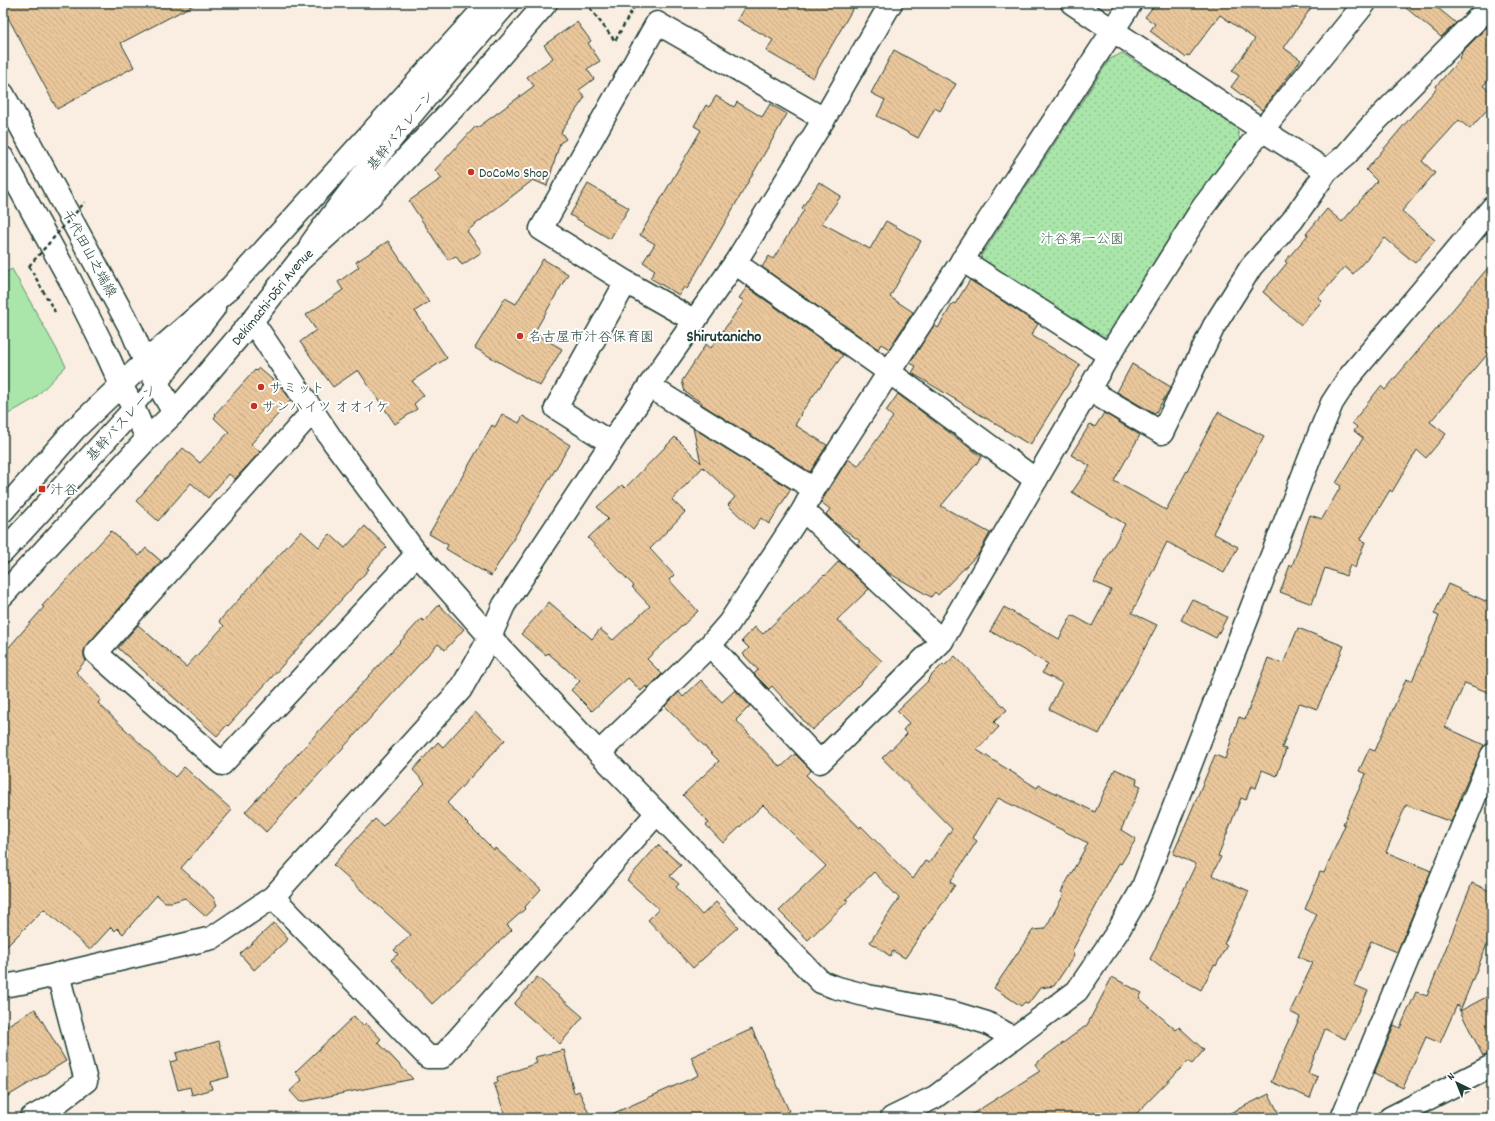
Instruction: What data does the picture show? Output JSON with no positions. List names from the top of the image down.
{
  "streets": {
    "street": ["基幹バスレーン", "千代田山之端線", "Dekimachi-Dōri Avenue"]
  },
  "crossings": [
    ["基幹バスレーン", "千代田山之端線"],
    ["基幹バスレーン", "Dekimachi-Dōri Avenue"],
    ["千代田山之端線", "Dekimachi-Dōri Avenue"]
  ],
  "districts": ["Shirutanicho"],
  "parks": ["汁谷第一公園"],
  "places": {
    "other": [
      "DoCoMo Shop",
      "名古屋市汁谷保育園",
      "サミット",
      "サンハイツ オオイケ"
    ],
    "transit": ["汁谷"]
  },
  "north": "top left"
}
